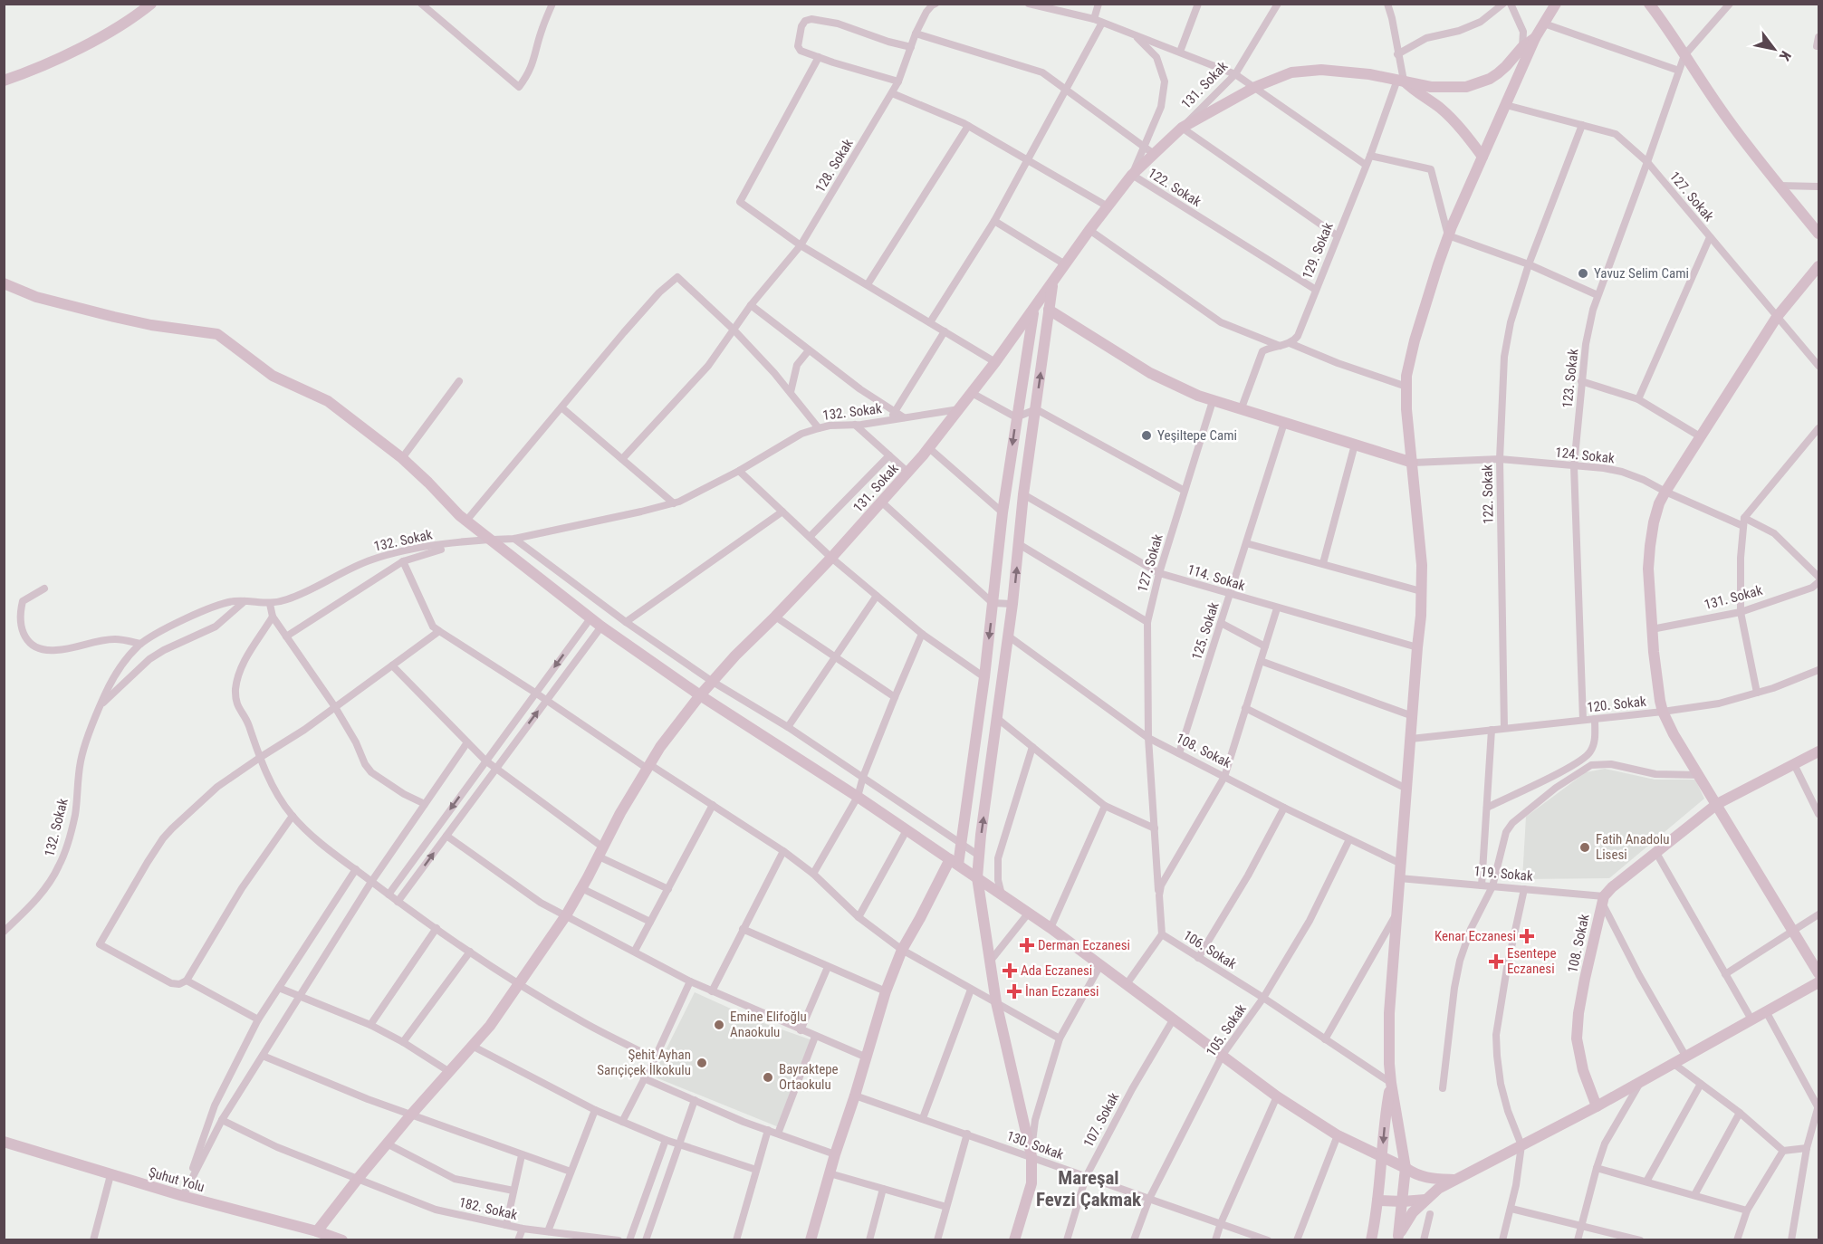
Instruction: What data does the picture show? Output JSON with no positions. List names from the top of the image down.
{
  "streets": {
    "street": [
      "131. Sokak",
      "128. Sokak",
      "122. Sokak",
      "127. Sokak",
      "129. Sokak",
      "123. Sokak",
      "132. Sokak",
      "124. Sokak",
      "114. Sokak",
      "125. Sokak",
      "120. Sokak",
      "108. Sokak",
      "119. Sokak",
      "106. Sokak",
      "105. Sokak",
      "107. Sokak",
      "130. Sokak",
      "Şuhut Yolu",
      "182. Sokak"
    ]
  },
  "crossings": [
    ["131. Sokak", "122. Sokak"],
    ["131. Sokak", "129. Sokak"],
    ["131. Sokak", "132. Sokak"],
    ["131. Sokak", "Şuhut Yolu"],
    ["131. Sokak", "182. Sokak"],
    ["122. Sokak", "127. Sokak"],
    ["122. Sokak", "129. Sokak"],
    ["122. Sokak", "124. Sokak"],
    ["122. Sokak", "120. Sokak"],
    ["127. Sokak", "123. Sokak"],
    ["127. Sokak", "114. Sokak"],
    ["127. Sokak", "108. Sokak"],
    ["127. Sokak", "106. Sokak"],
    ["123. Sokak", "124. Sokak"],
    ["123. Sokak", "120. Sokak"],
    ["114. Sokak", "125. Sokak"],
    ["114. Sokak", "106. Sokak"],
    ["125. Sokak", "108. Sokak"],
    ["108. Sokak", "119. Sokak"],
    ["108. Sokak", "106. Sokak"],
    ["108. Sokak", "105. Sokak"],
    ["106. Sokak", "105. Sokak"],
    ["105. Sokak", "130. Sokak"],
    ["107. Sokak", "130. Sokak"]
  ],
  "districts": ["Mareşal Fevzi Çakmak"],
  "places": {
    "other": [
      "Yavuz Selim Cami",
      "Yeşiltepe Cami",
      "Fatih Anadolu Lisesi",
      "Emine Elifoğlu Anaokulu",
      "Şehit Ayhan Sarıçiçek İlkokulu",
      "Bayraktepe Ortaokulu"
    ],
    "health": [
      "Kenar Eczanesi",
      "Derman Eczanesi",
      "Esentepe Eczanesi",
      "Ada Eczanesi",
      "İnan Eczanesi"
    ]
  },
  "north": "bottom right"
}
